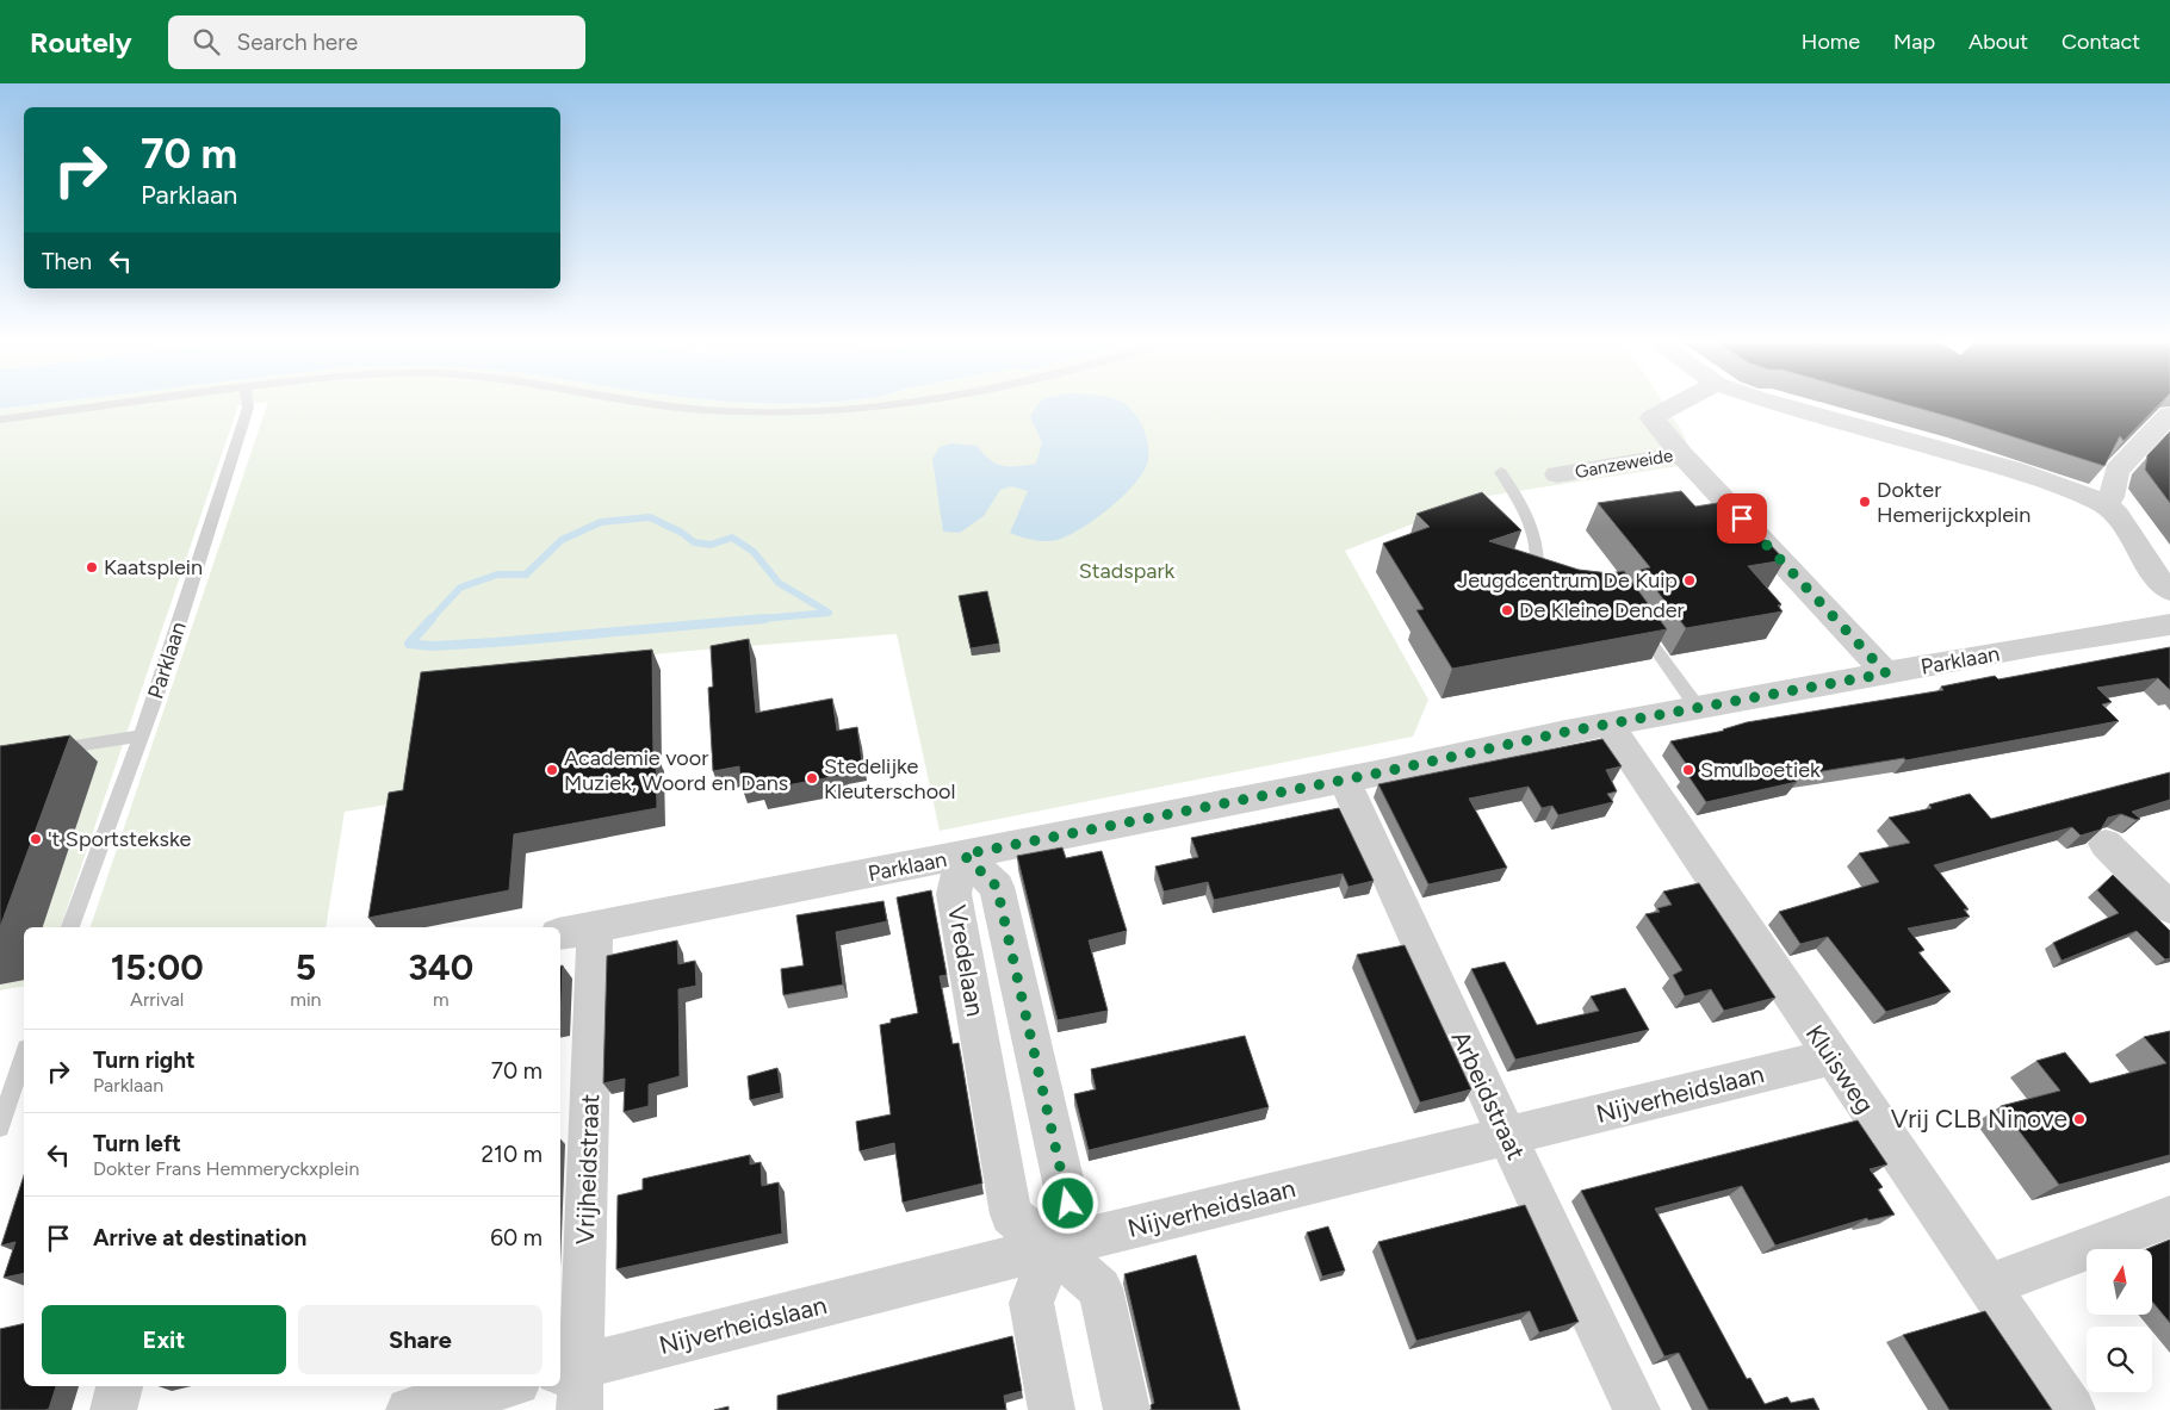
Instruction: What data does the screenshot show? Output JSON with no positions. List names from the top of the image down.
{
  "streets": {
    "street": [
      "Ganzeweide",
      "Parklaan",
      "Vredelaan",
      "Kluisweg",
      "Nijverheidslaan",
      "Arbeidstraat",
      "Vrijheidstraat"
    ]
  },
  "crossings": [
    ["Parklaan", "Vredelaan"],
    ["Parklaan", "Kluisweg"],
    ["Parklaan", "Arbeidstraat"],
    ["Parklaan", "Vrijheidstraat"],
    ["Vredelaan", "Nijverheidslaan"],
    ["Kluisweg", "Nijverheidslaan"],
    ["Nijverheidslaan", "Arbeidstraat"],
    ["Nijverheidslaan", "Vrijheidstraat"]
  ],
  "parks": ["Stadspark"],
  "places": [
    "Dokter Hemerijckxplein",
    "Kaatsplein",
    "Jeugdcentrum De Kuip",
    "De Kleine Dender",
    "Academie voor Muziek, Woord en Dans",
    "Smulboetiek",
    "Stedelijke Kleuterschool",
    "'t Sportstekske",
    "Vrij CLB Ninove"
  ],
  "north": "top",
  "page": {
    "header": "Routely",
    "search": "Search here",
    "nav": [
      "Home",
      "Map",
      "About",
      "Contact"
    ],
    "turn": ["70 m", "Parklaan"],
    "then": "Then",
    "eta": [
      "15:00",
      "Arrival",
      "5",
      "min",
      "340",
      "m"
    ],
    "list": [
      {
        "name": "Turn right",
        "note": "Parklaan",
        "value": "70 m"
      },
      {
        "name": "Turn left",
        "note": "Dokter Frans Hemmeryckxplein",
        "value": "210 m"
      },
      {
        "name": "Arrive at destination",
        "value": "60 m"
      }
    ],
    "buttons": ["Exit", "Share"]
  }
}
